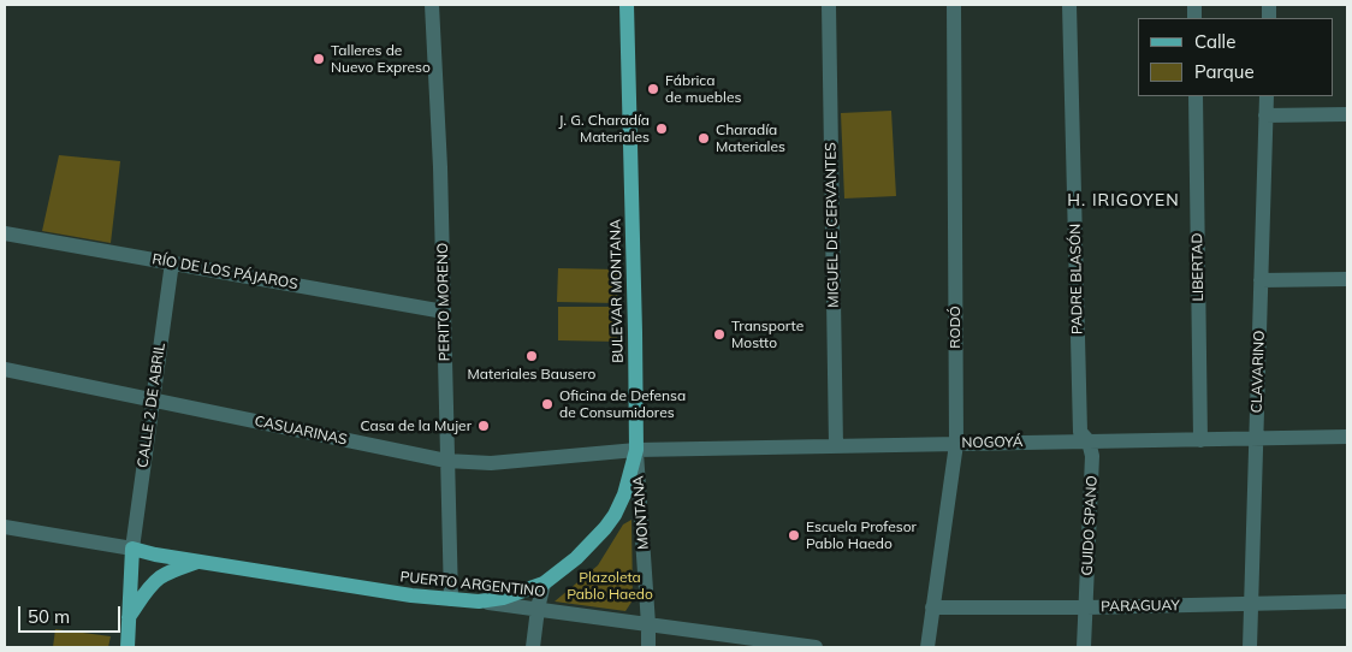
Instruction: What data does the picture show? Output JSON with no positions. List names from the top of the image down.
{
  "streets": {
    "main road": ["BULEVAR MONTANA", "PUERTO ARGENTINO"],
    "street": [
      "MIGUEL DE CERVANTES",
      "LIBERTAD",
      "RÍO DE LOS PÁJAROS",
      "PADRE BLASÓN",
      "PERITO MORENO",
      "RODÓ",
      "CLAVARINO",
      "CALLE 2 DE ABRIL",
      "CASUARINAS",
      "NOGOYÁ",
      "MONTANA",
      "GUIDO SPANO",
      "PARAGUAY"
    ]
  },
  "crossings": [
    ["MIGUEL DE CERVANTES", "NOGOYÁ"],
    ["LIBERTAD", "NOGOYÁ"],
    ["RÍO DE LOS PÁJAROS", "PERITO MORENO"],
    ["RÍO DE LOS PÁJAROS", "CALLE 2 DE ABRIL"],
    ["PADRE BLASÓN", "NOGOYÁ"],
    ["PADRE BLASÓN", "GUIDO SPANO"],
    ["BULEVAR MONTANA", "CASUARINAS"],
    ["BULEVAR MONTANA", "NOGOYÁ"],
    ["BULEVAR MONTANA", "MONTANA"],
    ["BULEVAR MONTANA", "PUERTO ARGENTINO"],
    ["PERITO MORENO", "CASUARINAS"],
    ["PERITO MORENO", "PUERTO ARGENTINO"],
    ["RODÓ", "NOGOYÁ"],
    ["RODÓ", "PARAGUAY"],
    ["CLAVARINO", "NOGOYÁ"],
    ["CLAVARINO", "PARAGUAY"],
    ["CALLE 2 DE ABRIL", "CASUARINAS"],
    ["CALLE 2 DE ABRIL", "PUERTO ARGENTINO"],
    ["CASUARINAS", "NOGOYÁ"],
    ["CASUARINAS", "MONTANA"],
    ["NOGOYÁ", "MONTANA"],
    ["NOGOYÁ", "GUIDO SPANO"],
    ["MONTANA", "PUERTO ARGENTINO"],
    ["GUIDO SPANO", "PARAGUAY"]
  ],
  "districts": ["H. IRIGOYEN"],
  "parks": ["Plazoleta Pablo Haedo"],
  "places": [
    "Talleres de Nuevo Expreso",
    "Fábrica de muebles",
    "J. G. Charadía Materiales",
    "Charadía Materiales",
    "Transporte Mostto",
    "Materiales Bausero",
    "Oficina de Defensa de Consumidores",
    "Casa de la Mujer",
    "Escuela Profesor Pablo Haedo"
  ],
  "legend": ["Calle", "Parque"],
  "scale_bar": "50 m"
}
